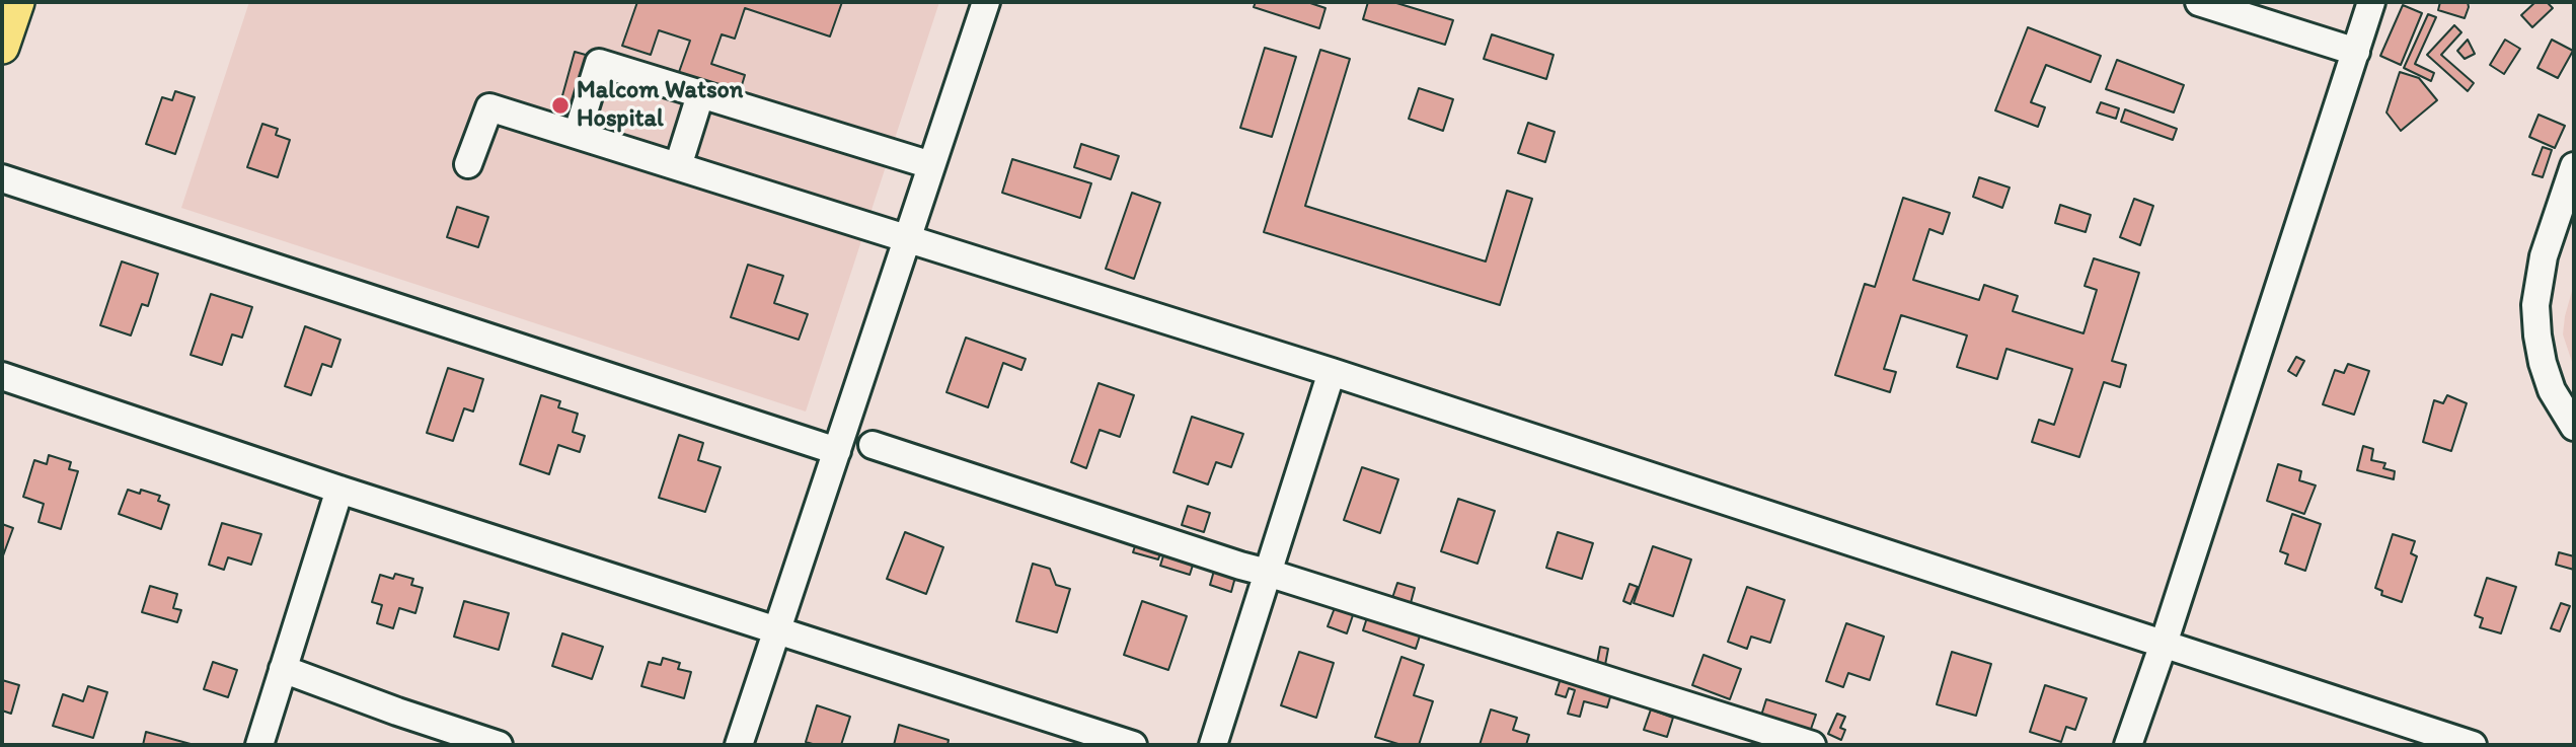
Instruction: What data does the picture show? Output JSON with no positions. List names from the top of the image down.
{
  "places": ["Malcom Watson Hospital"]
}
